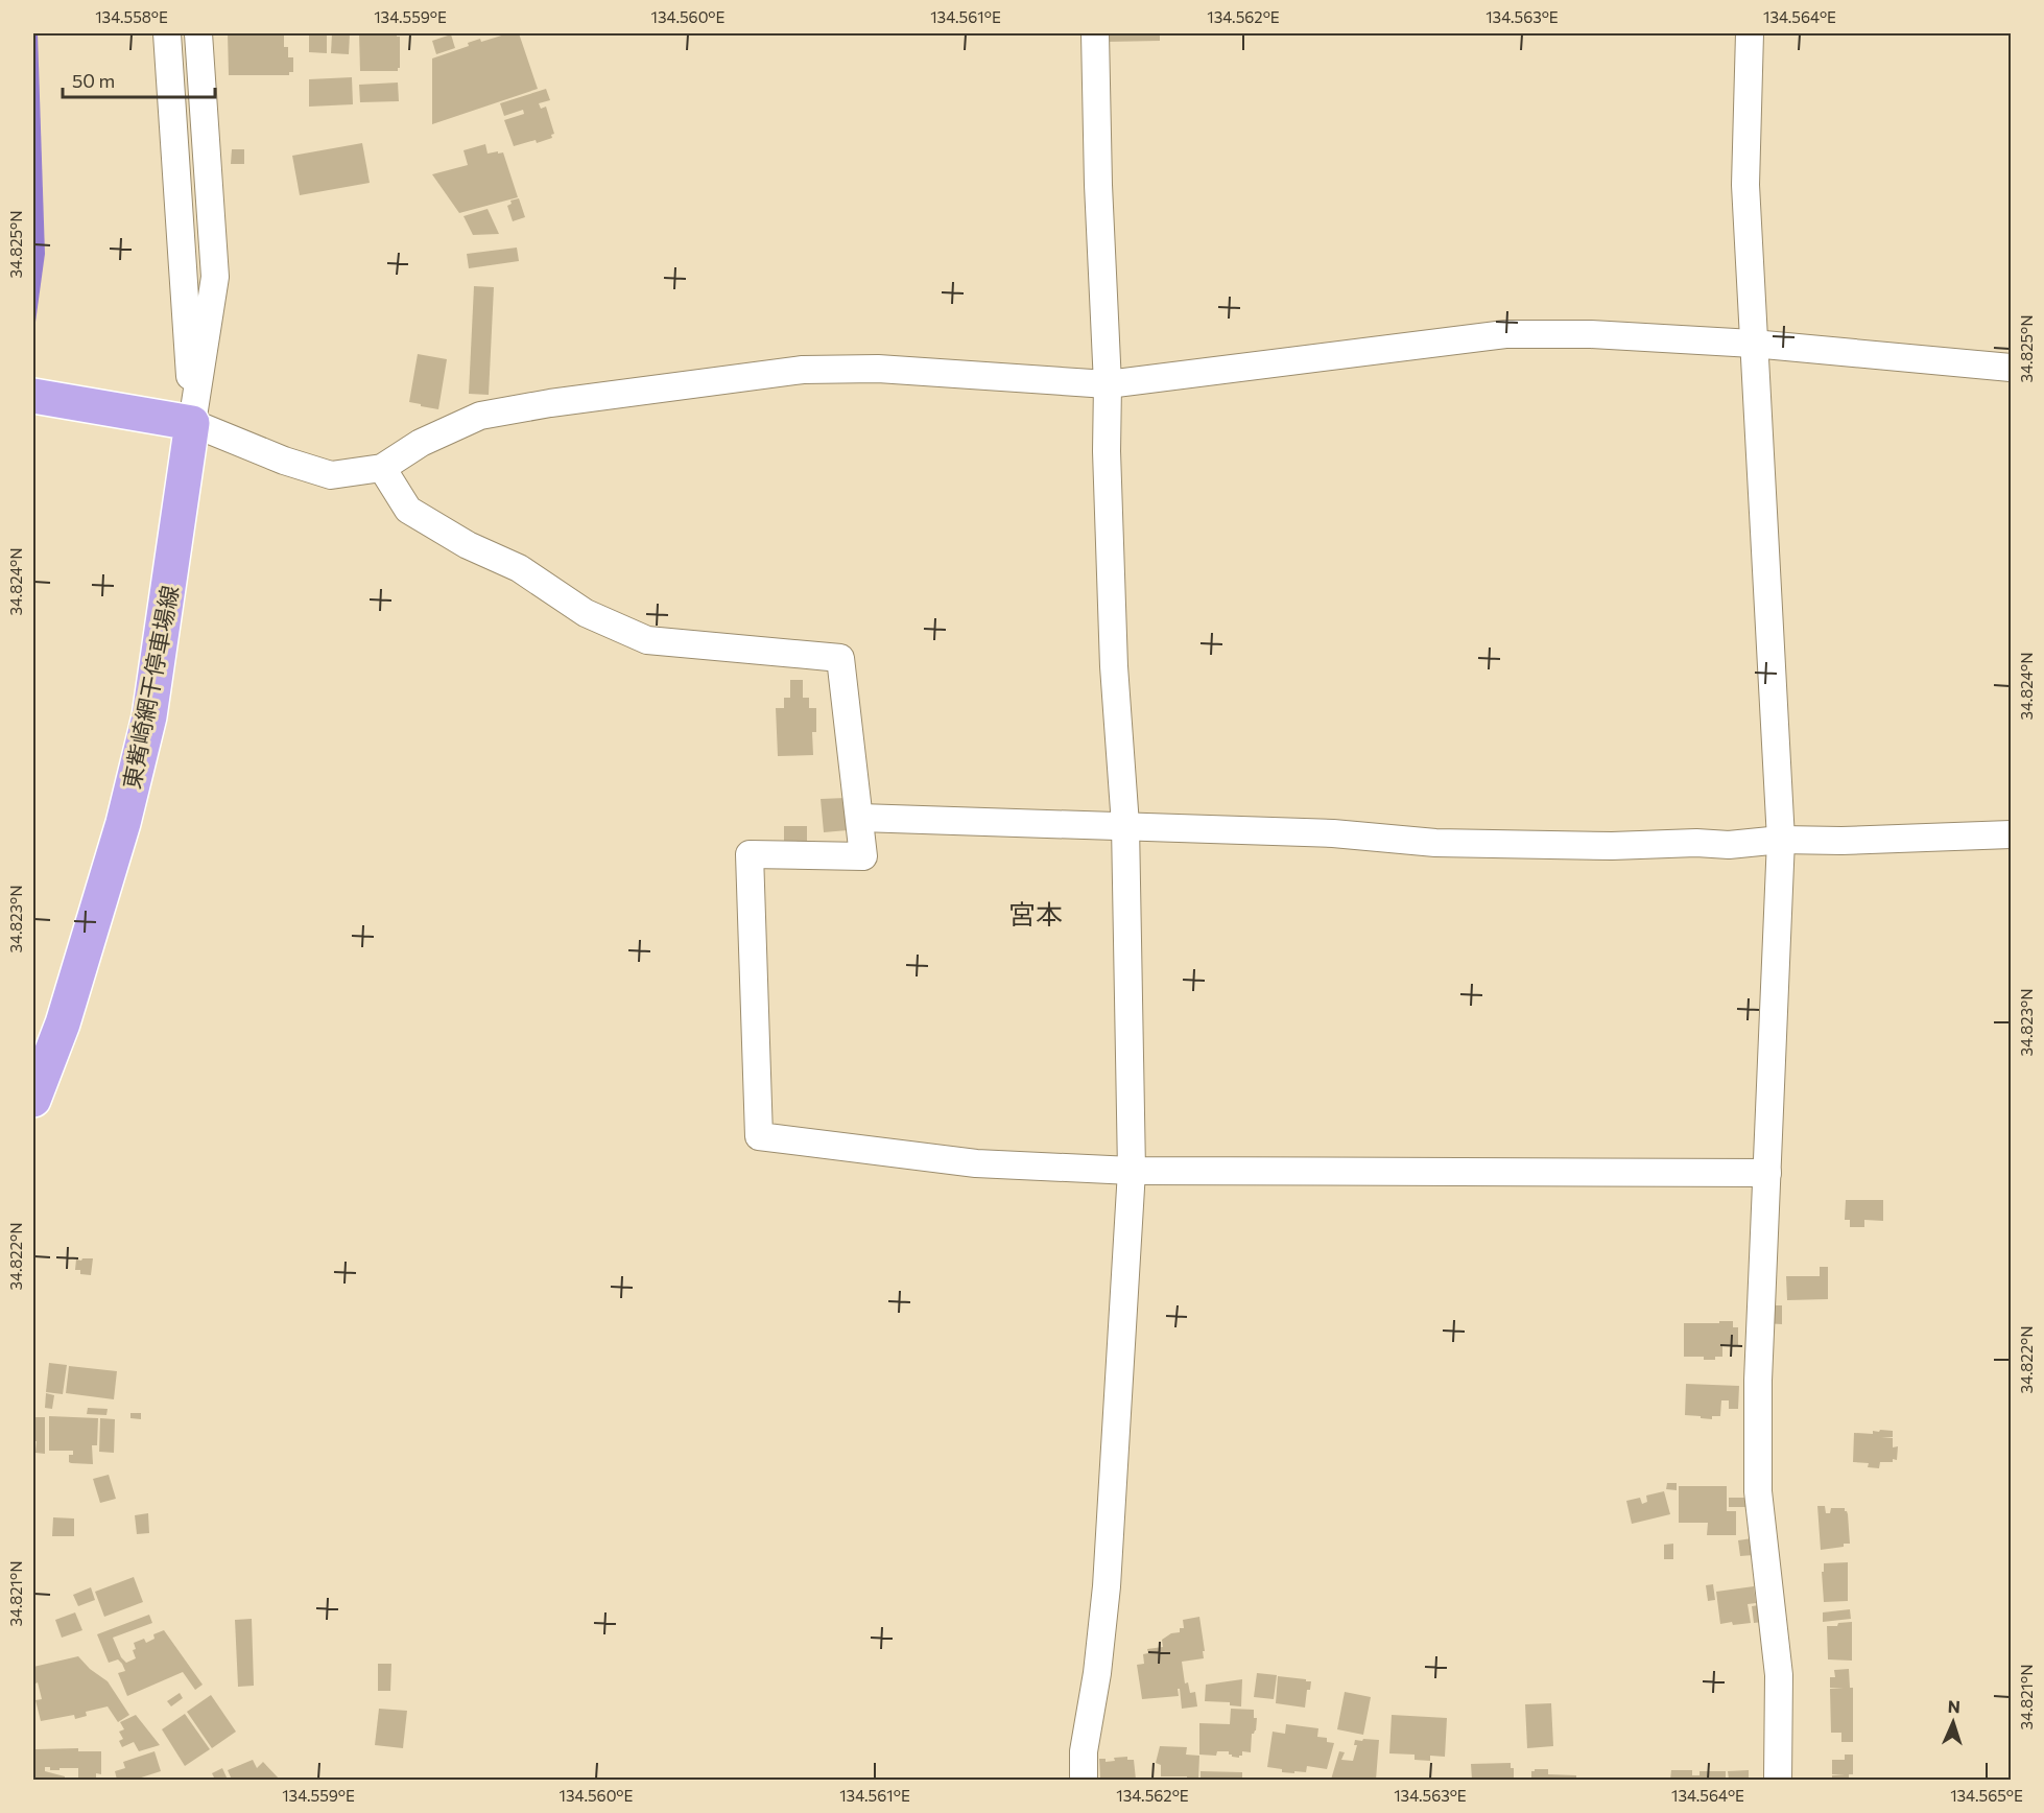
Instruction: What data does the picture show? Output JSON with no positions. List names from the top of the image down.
{
  "streets": {
    "main road": ["東觜崎網干停車場線"]
  },
  "districts": ["宮本"],
  "scale_bar": "50 m",
  "north": "top",
  "coordinates": [
    "134.558°E",
    "134.559°E",
    "134.560°E",
    "134.561°E",
    "134.562°E",
    "134.563°E",
    "134.564°E",
    "34.825°N",
    "34.824°N",
    "34.823°N",
    "34.822°N",
    "34.821°N",
    "134.565°E"
  ]
}
